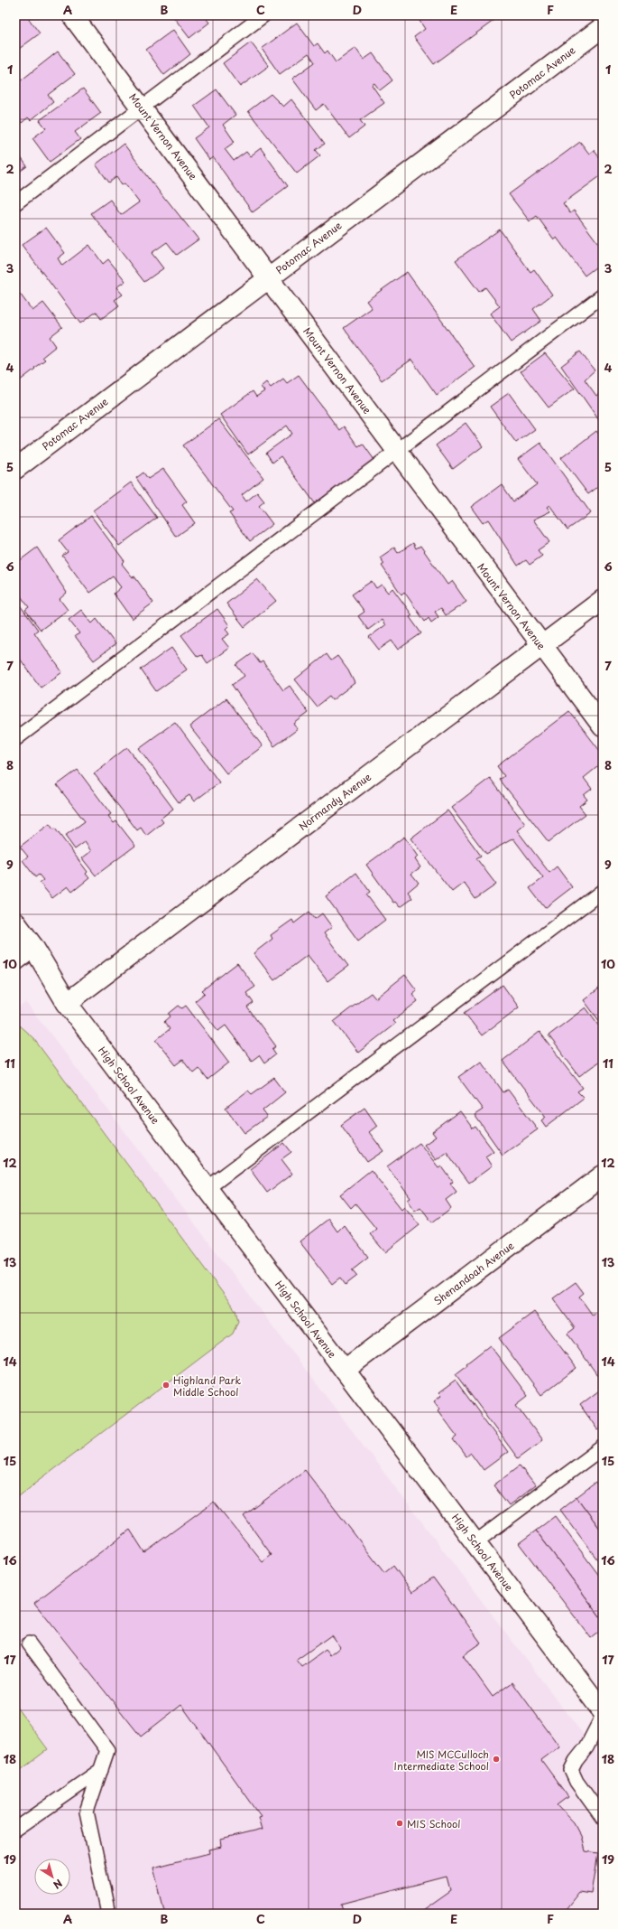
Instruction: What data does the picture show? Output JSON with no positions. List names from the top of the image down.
{
  "streets": {
    "street": [
      "Potomac Avenue",
      "Mount Vernon Avenue",
      "Normandy Avenue",
      "High School Avenue",
      "Shenandoah Avenue"
    ]
  },
  "crossings": [
    ["Potomac Avenue", "Mount Vernon Avenue"],
    ["Mount Vernon Avenue", "Normandy Avenue"],
    ["Normandy Avenue", "High School Avenue"],
    ["High School Avenue", "Shenandoah Avenue"]
  ],
  "places": ["Highland Park Middle School", "MIS MCCulloch Intermediate School", "MIS School"],
  "north": "bottom right",
  "grid": {
    "columns": [
      "A",
      "B",
      "C",
      "D",
      "E",
      "F"
    ],
    "rows": [
      "1",
      "2",
      "3",
      "4",
      "5",
      "6",
      "7",
      "8",
      "9",
      "10",
      "11",
      "12",
      "13",
      "14",
      "15",
      "16",
      "17",
      "18",
      "19"
    ]
  }
}
